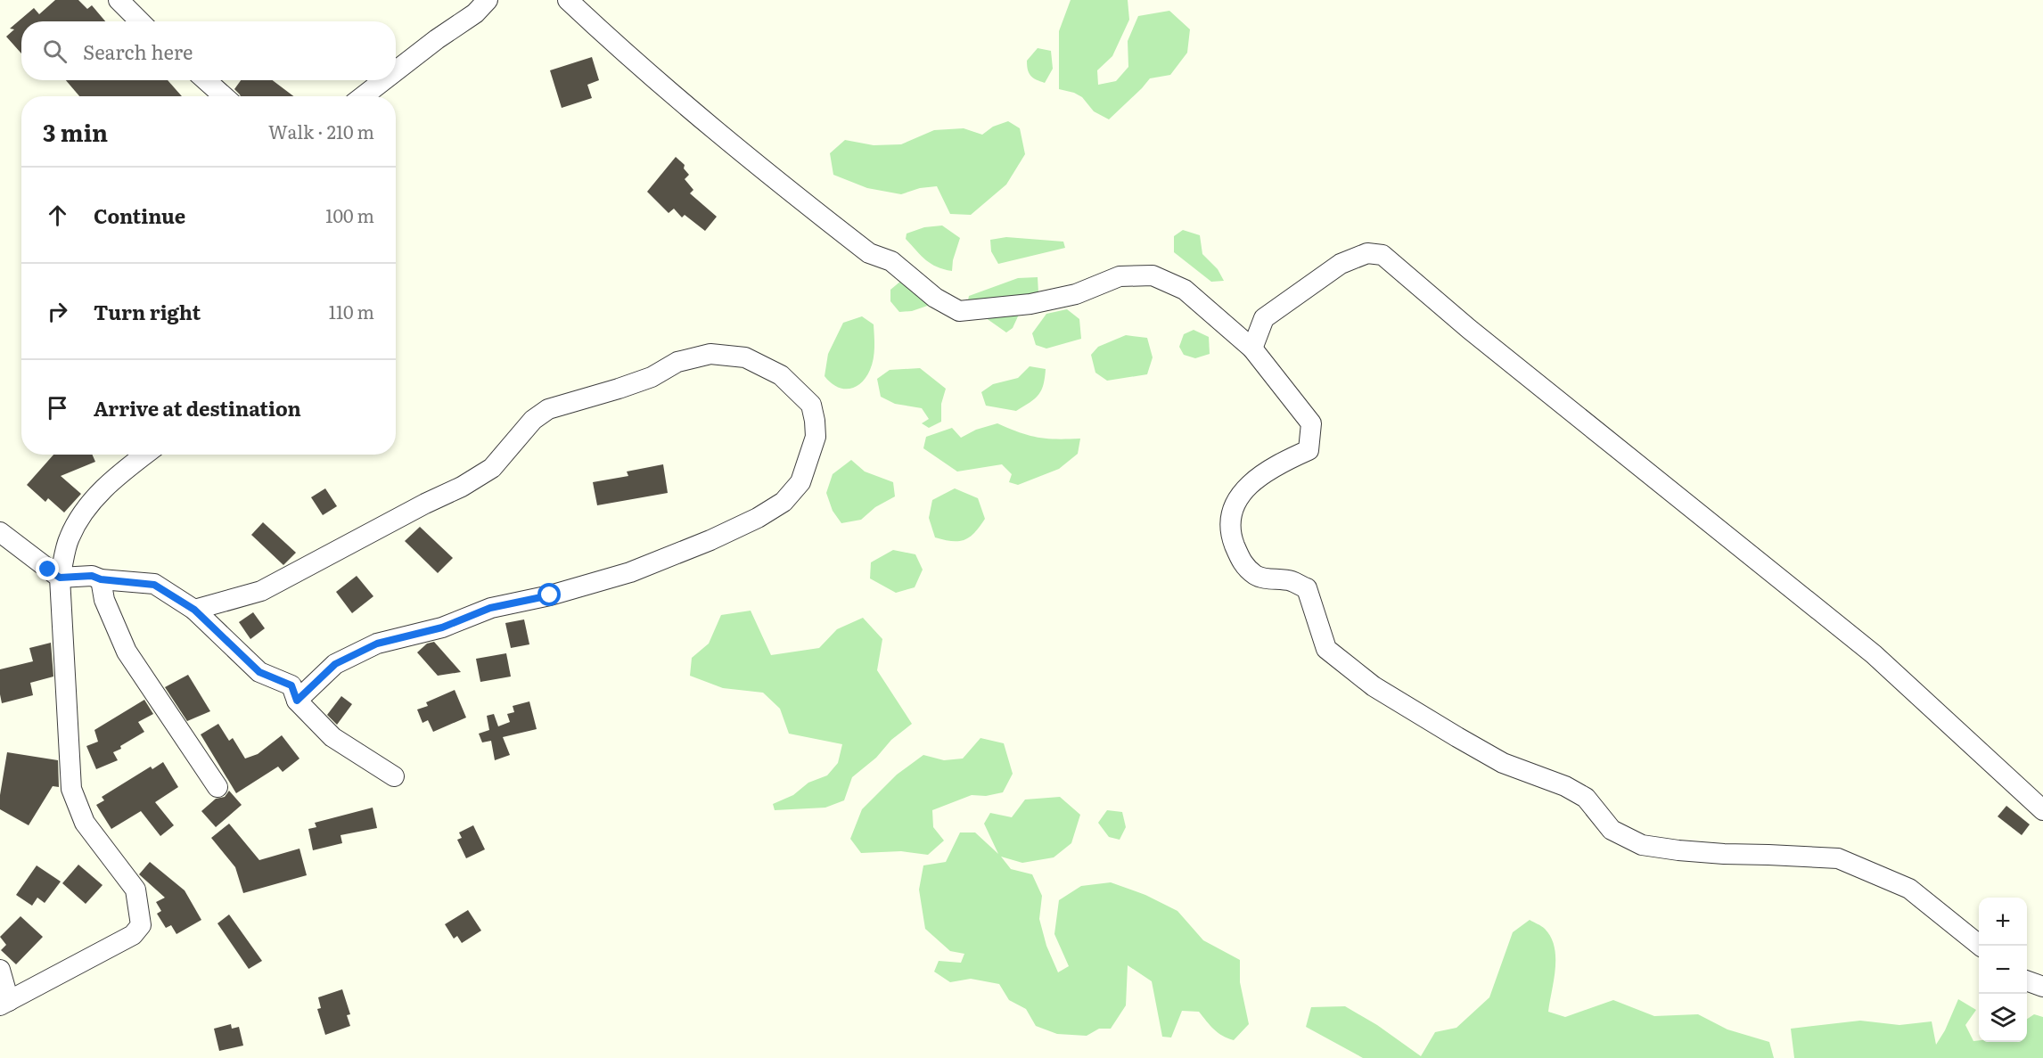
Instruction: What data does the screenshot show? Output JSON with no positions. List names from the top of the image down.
{
  "page": {
    "search": "Search here",
    "heading": ["3 min", "Walk · 210 m"],
    "list": [
      ["Continue", "100 m"],
      ["Turn right", "110 m"],
      "Arrive at destination"
    ],
    "map_buttons": ["+", "−"]
  }
}
